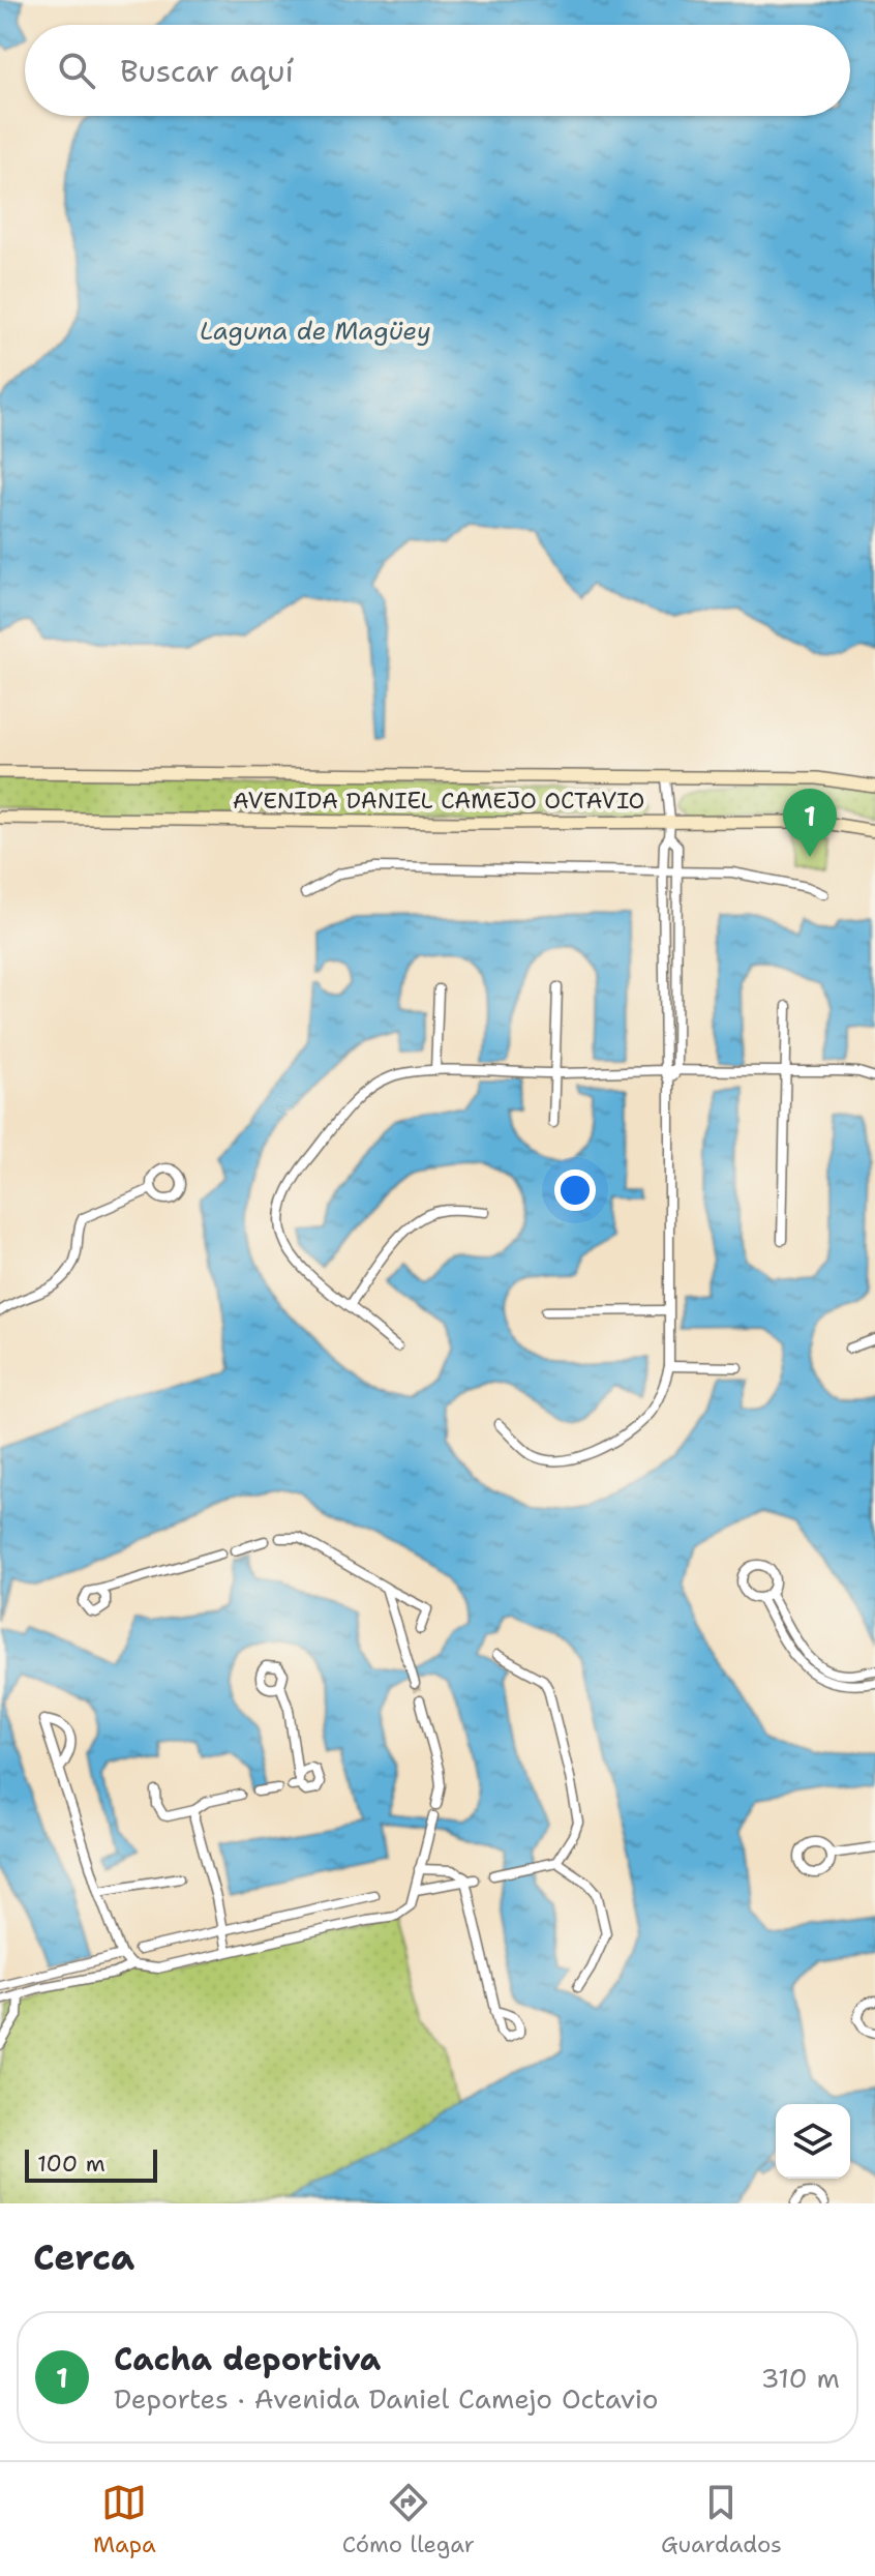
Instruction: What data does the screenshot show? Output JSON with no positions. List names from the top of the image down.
{
  "streets": {
    "main road": ["AVENIDA DANIEL CAMEJO OCTAVIO"]
  },
  "water": ["Laguna de Magüey"],
  "scale_bar": "100 m",
  "page": {
    "search": "Buscar aquí",
    "pins": "1",
    "scale": "100 m",
    "heading": "Cerca",
    "list": [
      {
        "mark": "1",
        "name": "Cacha deportiva",
        "note": "Deportes · Avenida Daniel Camejo Octavio",
        "value": "310 m"
      }
    ],
    "nav": ["Mapa", "Cómo llegar", "Guardados"]
  }
}
